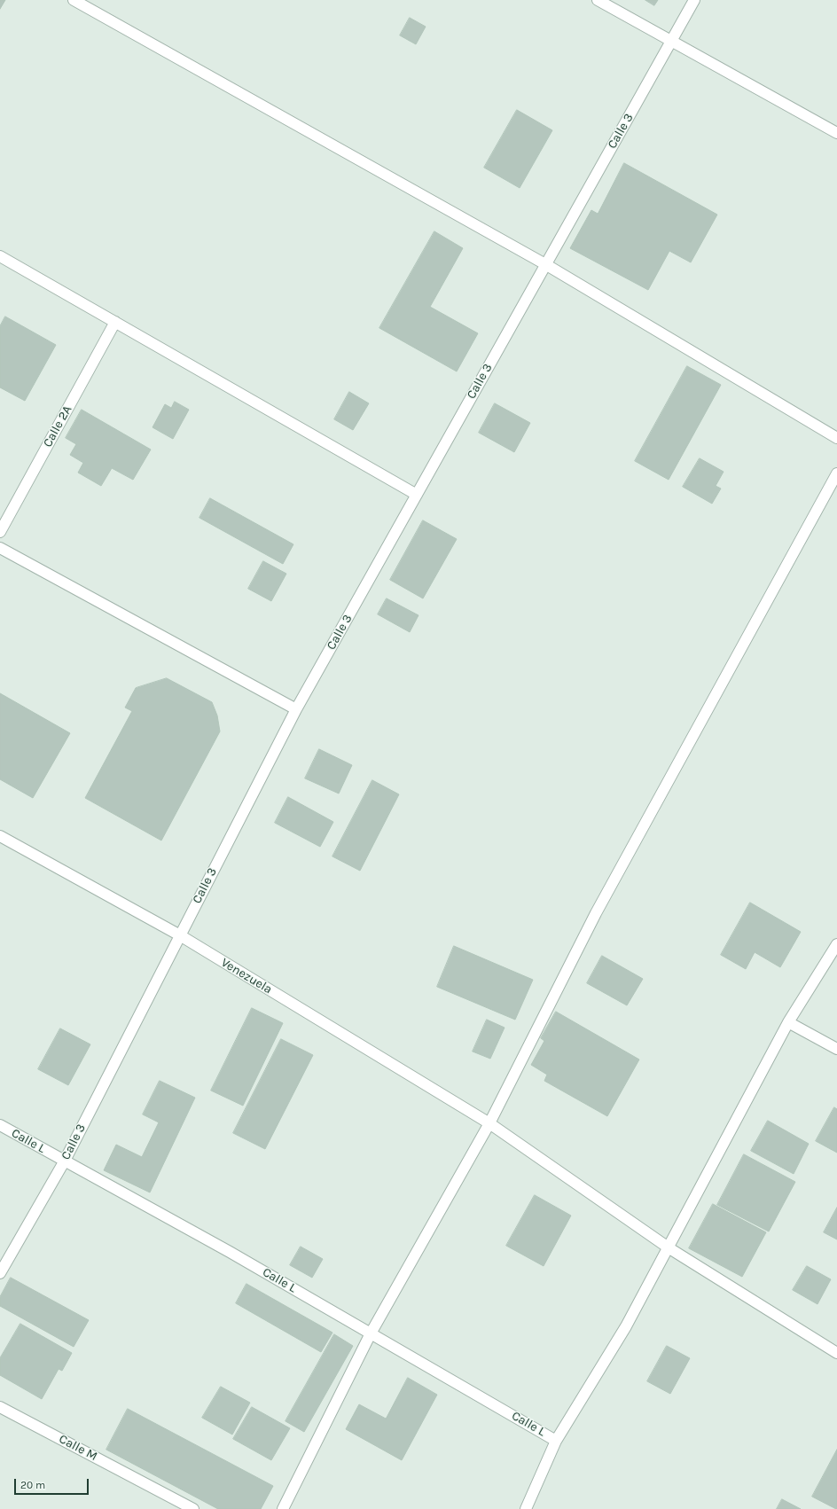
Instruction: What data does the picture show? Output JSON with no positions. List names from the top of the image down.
{
  "streets": {
    "street": [
      "Calle 3",
      "Calle 2A",
      "Venezuela",
      "Calle L",
      "Calle M"
    ]
  },
  "crossings": [
    ["Calle 3", "Venezuela"],
    ["Calle 3", "Calle L"]
  ],
  "scale_bar": "20 m"
}
